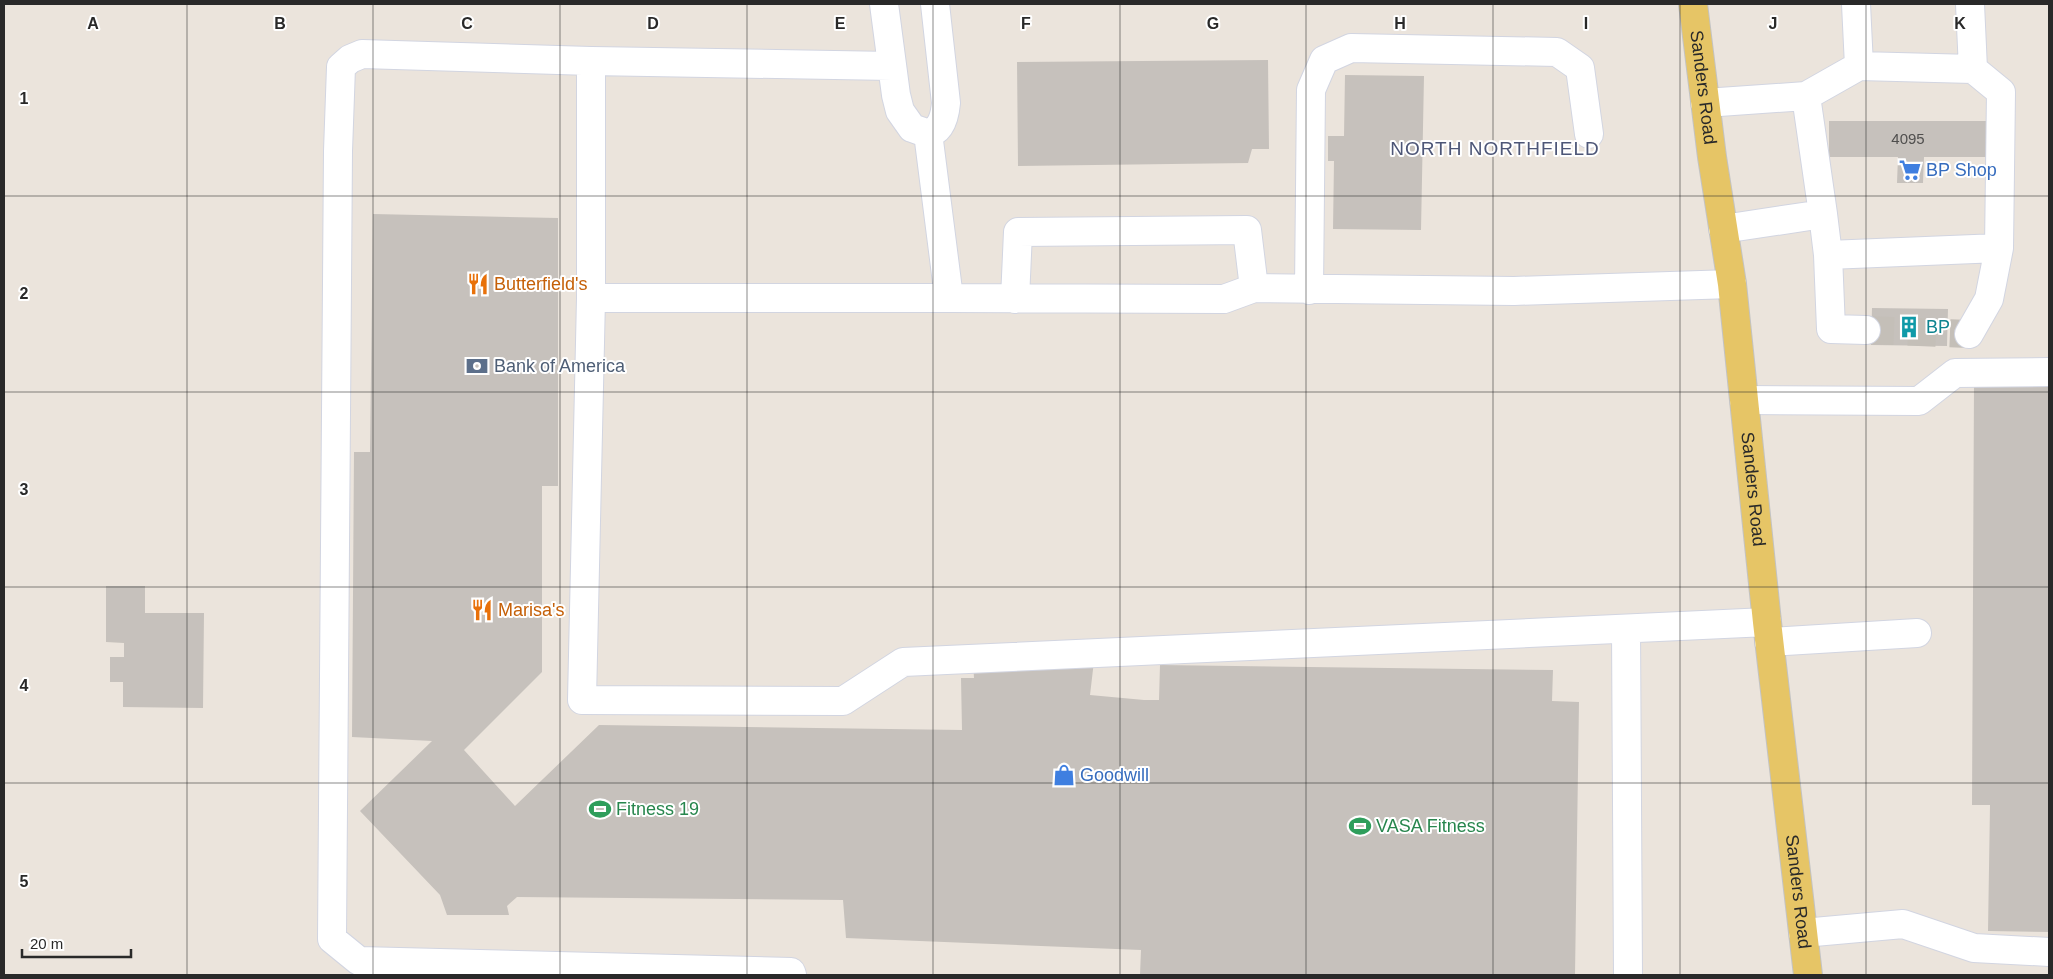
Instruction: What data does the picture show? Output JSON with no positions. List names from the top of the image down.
{
  "streets": {
    "main road": ["Sanders Road"]
  },
  "districts": ["NORTH NORTHFIELD"],
  "places": {
    "supermarket": ["BP Shop"],
    "restaurant": ["Butterfield's", "Marisa's"],
    "building": ["BP"],
    "bank": ["Bank of America"],
    "shop": ["Goodwill"],
    "sports": ["Fitness 19", "VASA Fitness"]
  },
  "house_numbers": ["4095"],
  "scale_bar": "20 m",
  "grid": {
    "columns": [
      "A",
      "B",
      "C",
      "D",
      "E",
      "F",
      "G",
      "H",
      "I",
      "J",
      "K"
    ],
    "rows": [
      "1",
      "2",
      "3",
      "4",
      "5"
    ]
  }
}
